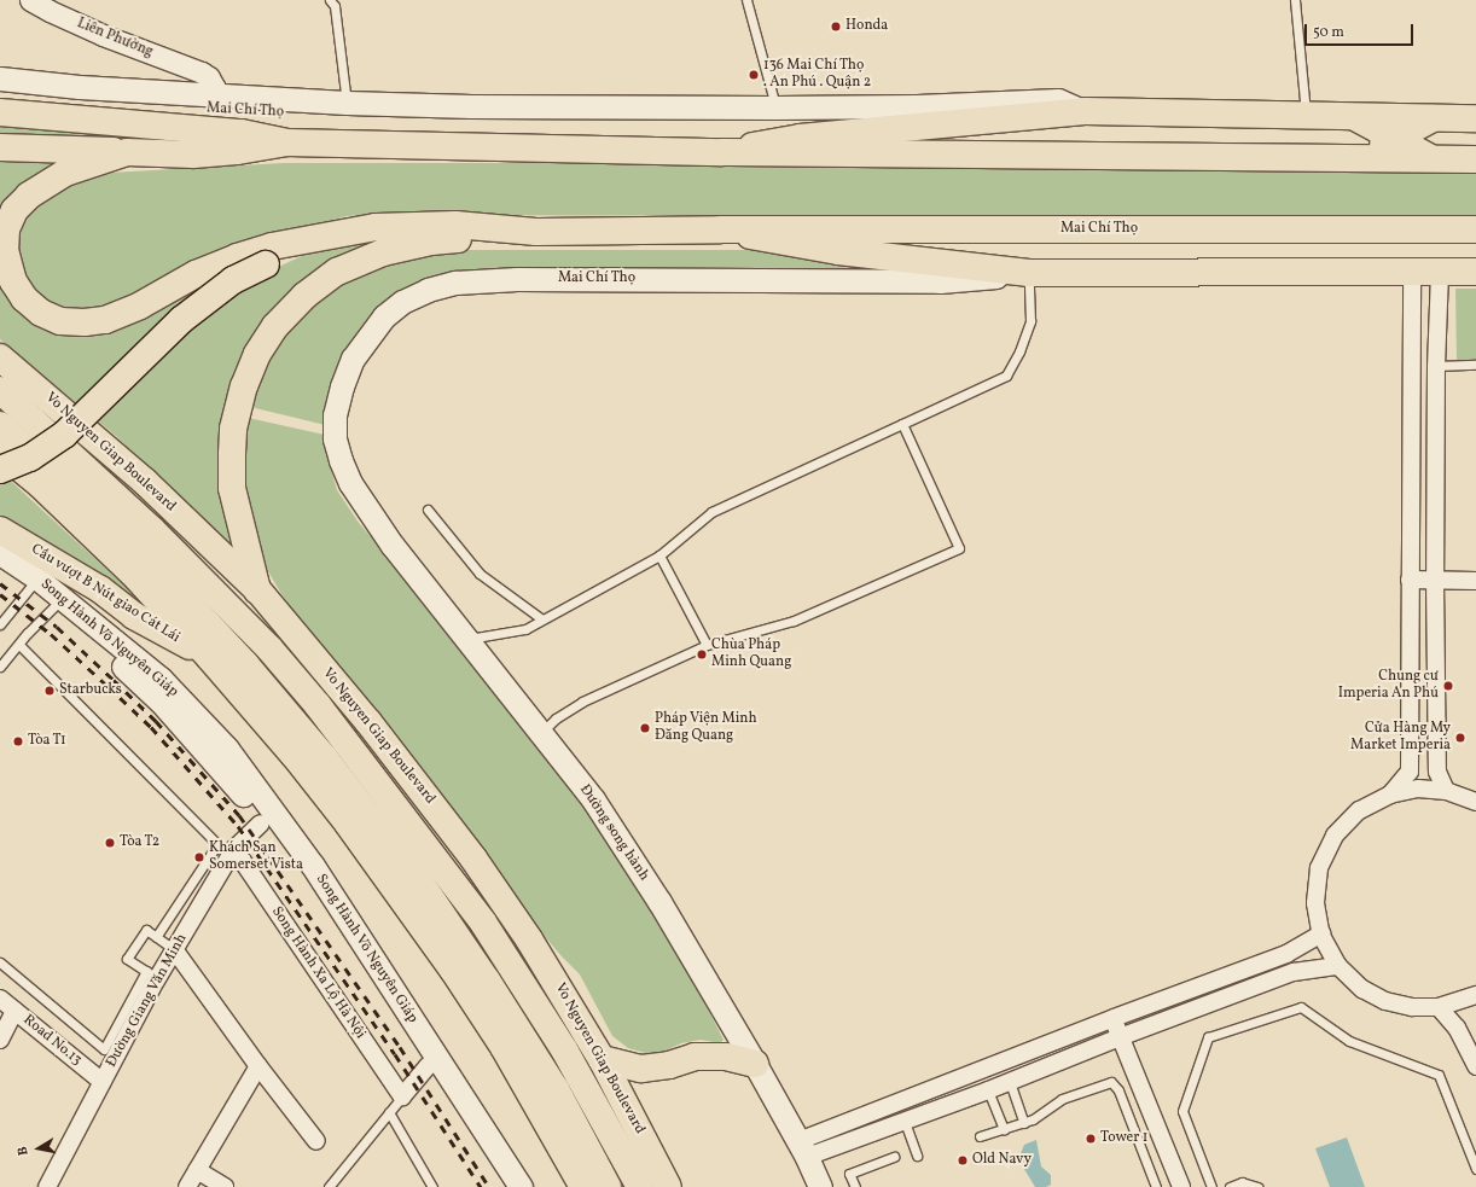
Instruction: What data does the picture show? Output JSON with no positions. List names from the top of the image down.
{
  "streets": {
    "main road": [
      "Mai Chí Thọ",
      "Vo Nguyen Giap Boulevard",
      "Cầu vượt B Nút giao Cát Lái",
      "Song Hành Võ Nguyên Giáp",
      "Đường song hành"
    ],
    "street": [
      "Liên Phường",
      "Song Hành Xa Lộ Hà Nội",
      "Đường Giang Văn Minh",
      "Road No.13"
    ]
  },
  "crossings": [
    ["Liên Phường", "Mai Chí Thọ"],
    ["Mai Chí Thọ", "Đường song hành"],
    ["Song Hành Võ Nguyên Giáp", "Đường Giang Văn Minh"],
    ["Song Hành Xa Lộ Hà Nội", "Đường Giang Văn Minh"],
    ["Đường Giang Văn Minh", "Road No.13"]
  ],
  "places": [
    "Honda",
    "136 Mai Chí Thọ . An Phú . Quận 2",
    "Chùa Pháp Minh Quang",
    "Chung cư Imperia An Phú",
    "Starbucks",
    "Pháp Viện Minh Đăng Quang",
    "Cửa Hàng My Market Imperia",
    "Tòa T1",
    "Tòa T2",
    "Khách Sạn Somerset Vista",
    "Tower 1",
    "Old Navy"
  ],
  "scale_bar": "50 m",
  "north": "left"
}
